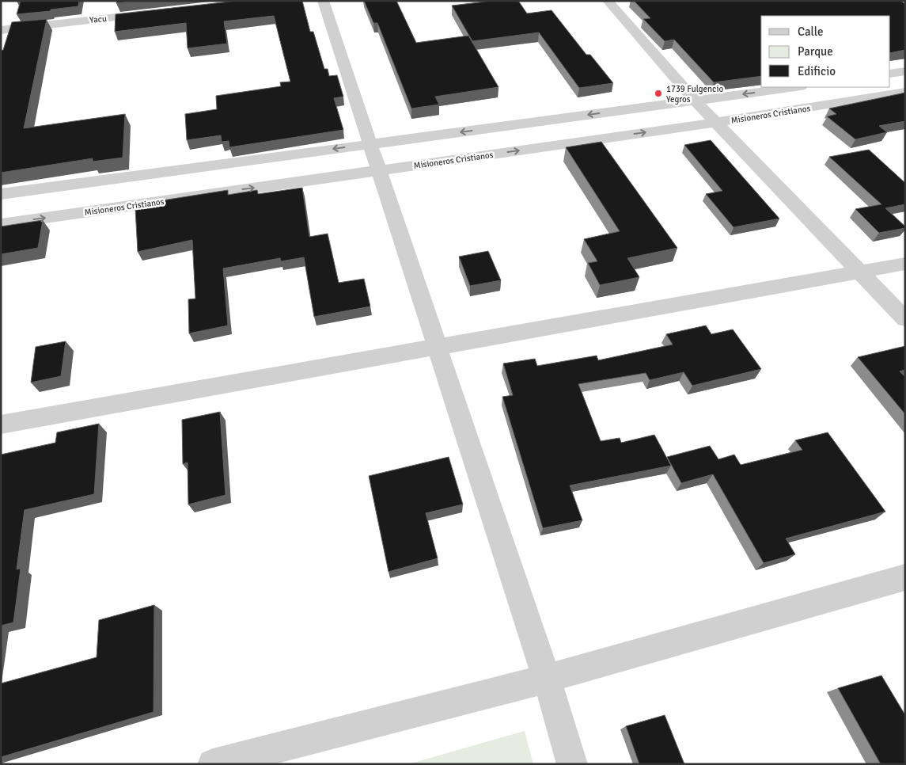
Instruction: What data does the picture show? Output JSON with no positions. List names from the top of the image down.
{
  "streets": {
    "street": ["Yacu", "Misioneros Cristianos"]
  },
  "places": ["1739 Fulgencio Yegros"],
  "legend": ["Calle", "Parque", "Edificio"]
}
